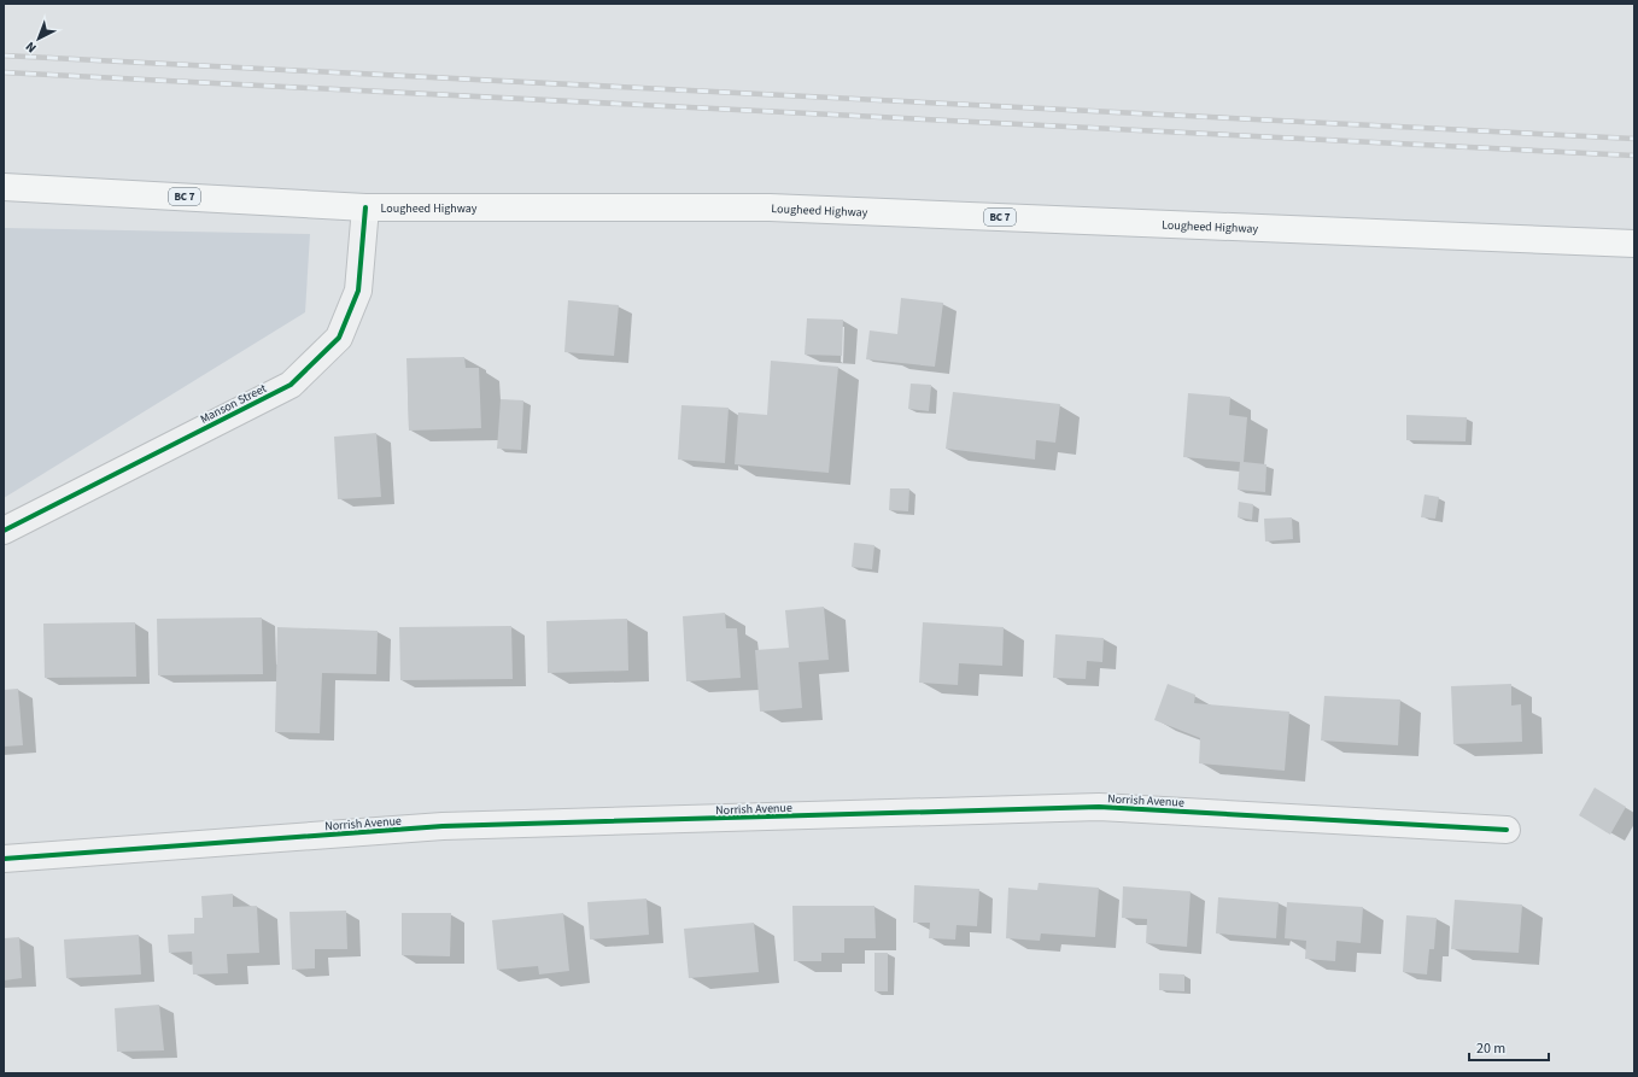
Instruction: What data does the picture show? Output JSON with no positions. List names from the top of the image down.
{
  "streets": {
    "main road": ["BC 7", "Lougheed Highway"],
    "street": ["Manson Street", "Norrish Avenue"]
  },
  "crossings": [
    ["Lougheed Highway", "Manson Street"]
  ],
  "scale_bar": "20 m",
  "north": "bottom left"
}
